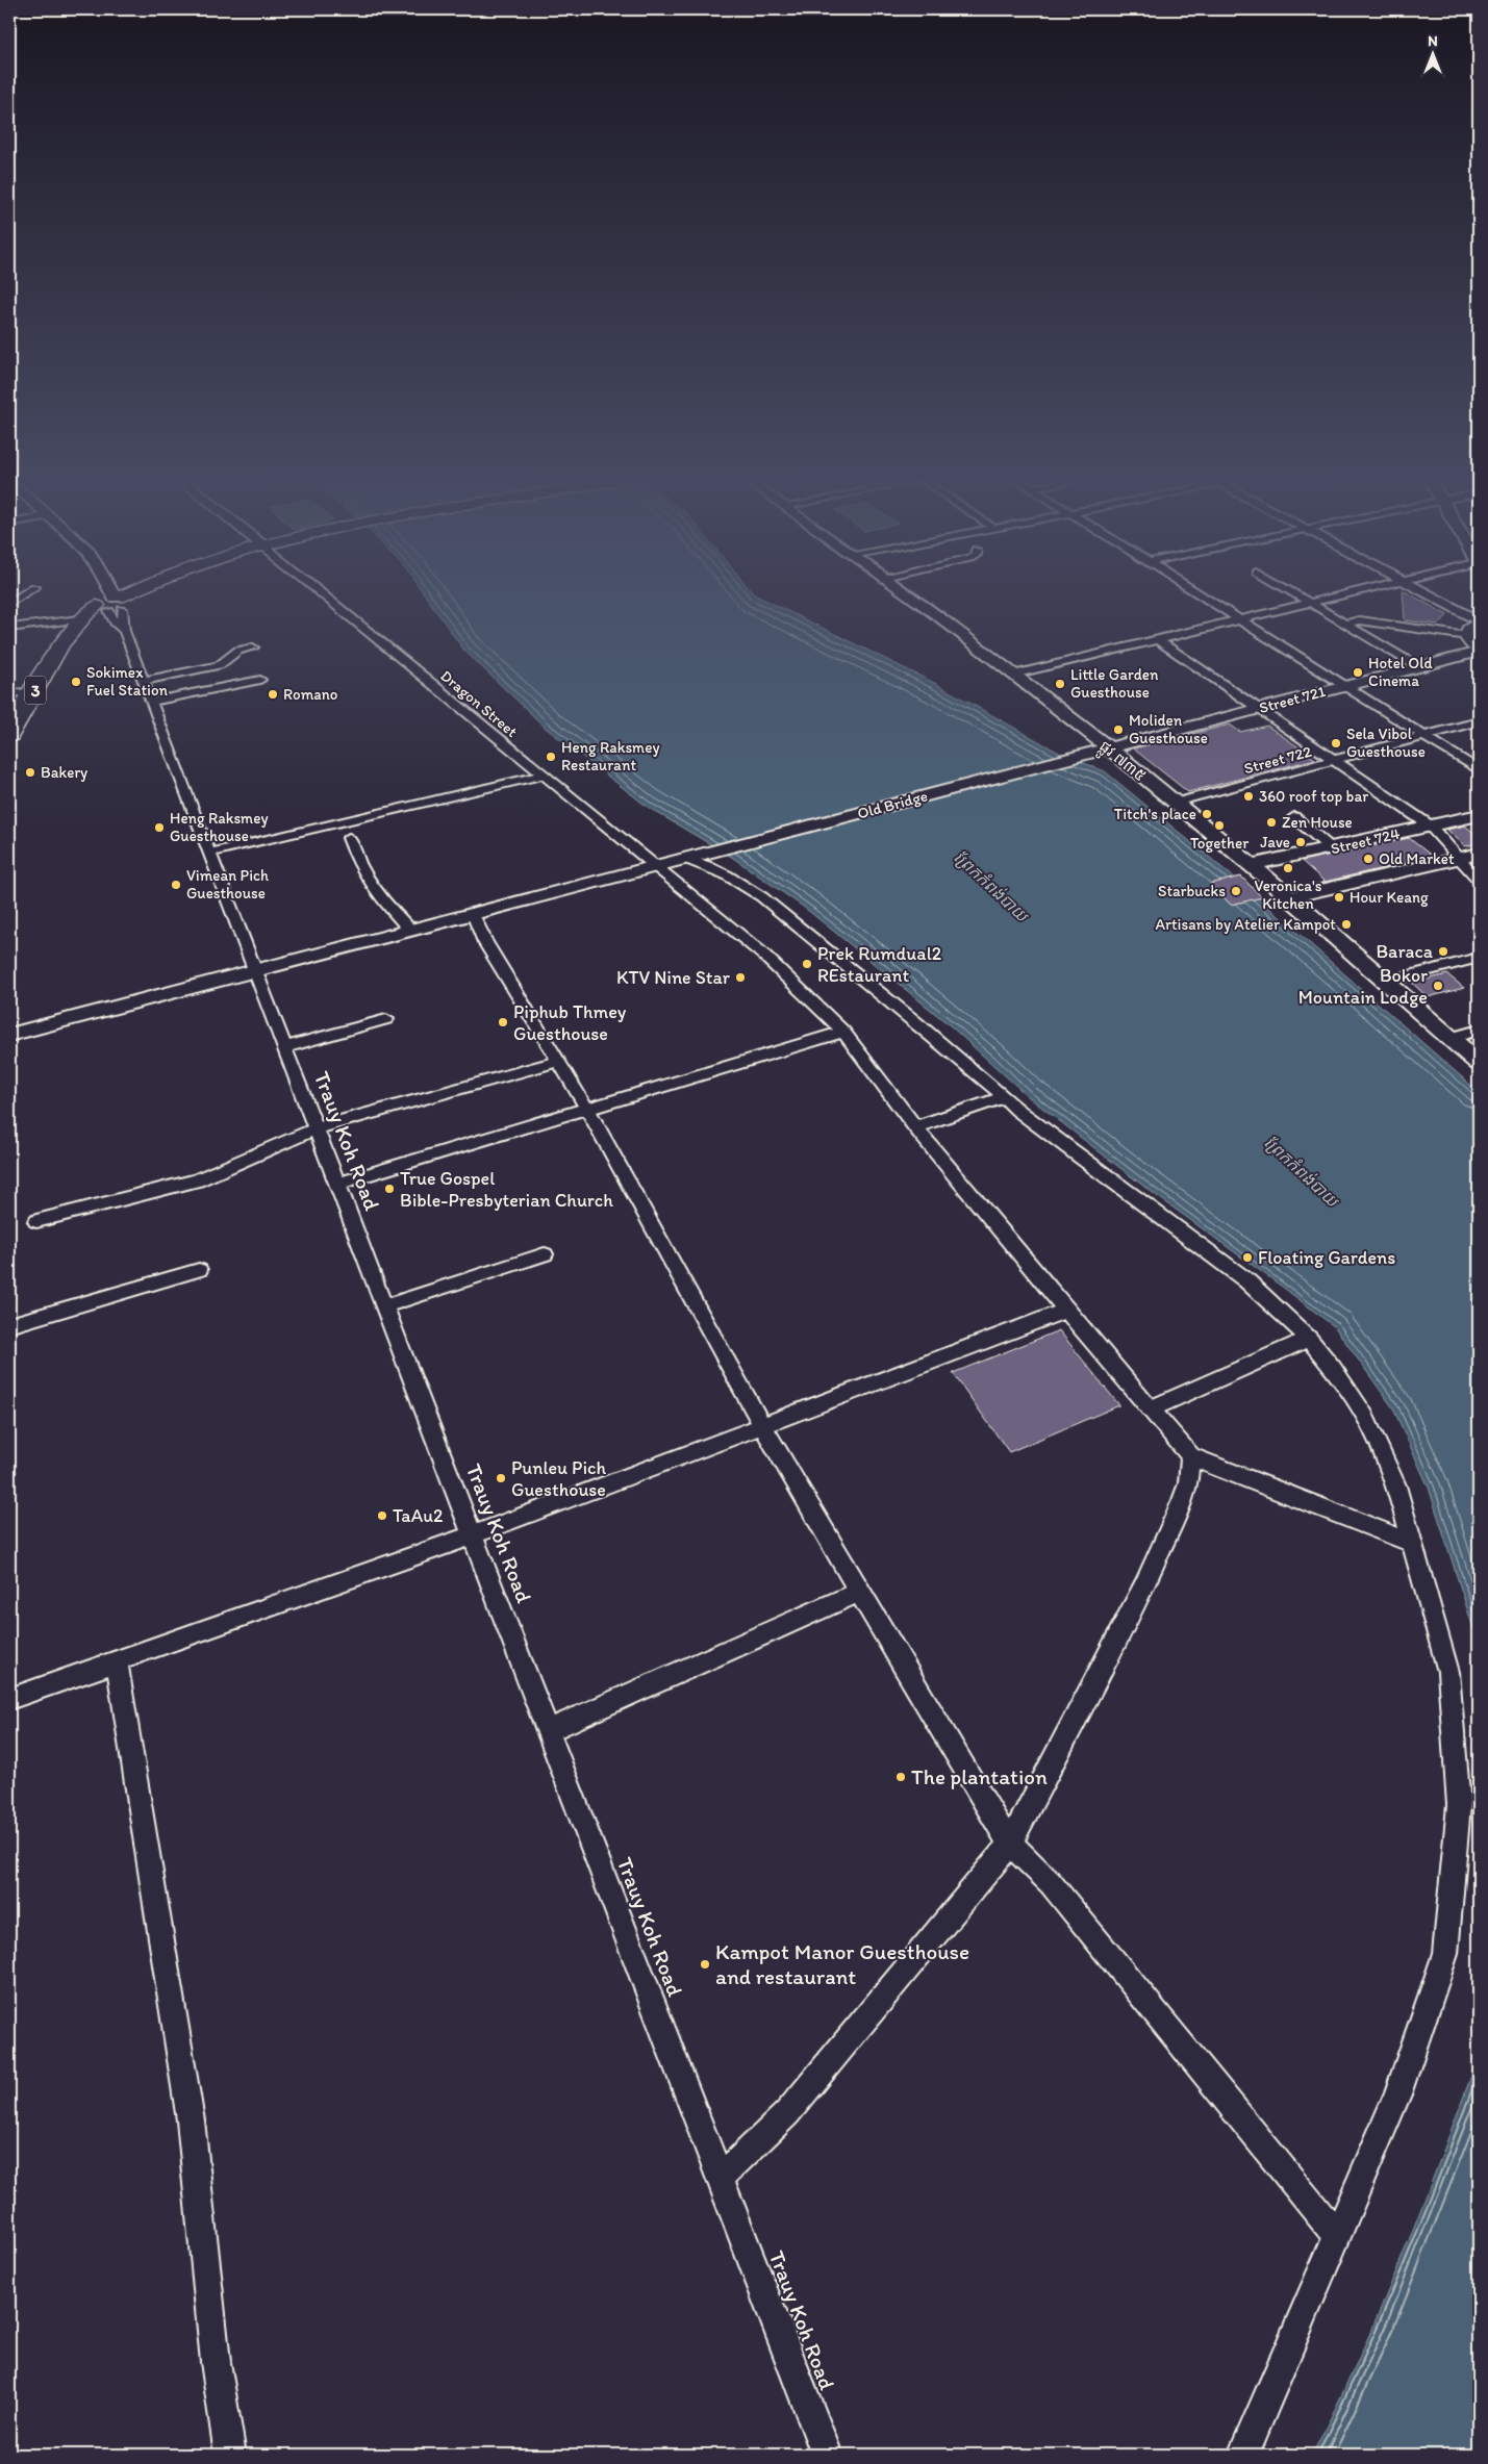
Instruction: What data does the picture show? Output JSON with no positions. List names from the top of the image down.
{
  "streets": {
    "highway": ["3"],
    "street": [
      "Street 721",
      "Dragon Street",
      "Street 722",
      "ផ្លូវ ៧៣៥",
      "Old Bridge",
      "Street 724",
      "Trauy Koh Road"
    ]
  },
  "crossings": [
    ["3", "Trauy Koh Road"],
    ["Street 721", "ផ្លូវ ៧៣៥"],
    ["Street 721", "Old Bridge"],
    ["Dragon Street", "Old Bridge"],
    ["Street 722", "ផ្លូវ ៧៣៥"],
    ["ផ្លូវ ៧៣៥", "Old Bridge"],
    ["ផ្លូវ ៧៣៥", "Street 724"],
    ["Old Bridge", "Trauy Koh Road"]
  ],
  "water": ["ព្រែកកំពង់បាយ"],
  "places": [
    "Hotel Old Cinema",
    "Sokimex Fuel Station",
    "Little Garden Guesthouse",
    "Romano",
    "Moliden Guesthouse",
    "Sela Vibol Guesthouse",
    "Heng Raksmey Restaurant",
    "Bakery",
    "360 roof top bar",
    "Titch's place",
    "Zen House",
    "Together",
    "Heng Raksmey Guesthouse",
    "Jave",
    "Old Market",
    "Veronica's Kitchen",
    "Vimean Pich Guesthouse",
    "Starbucks",
    "Hour Keang",
    "Artisans by Atelier Kampot",
    "Baraca",
    "Prek Rumdual2 REstaurant",
    "KTV Nine Star",
    "Bokor Mountain Lodge",
    "Piphub Thmey Guesthouse",
    "True Gospel Bible-Presbyterian Church",
    "Floating Gardens",
    "Punleu Pich Guesthouse",
    "TaAu2",
    "The plantation",
    "Kampot Manor Guesthouse and restaurant"
  ],
  "north": "top"
}
